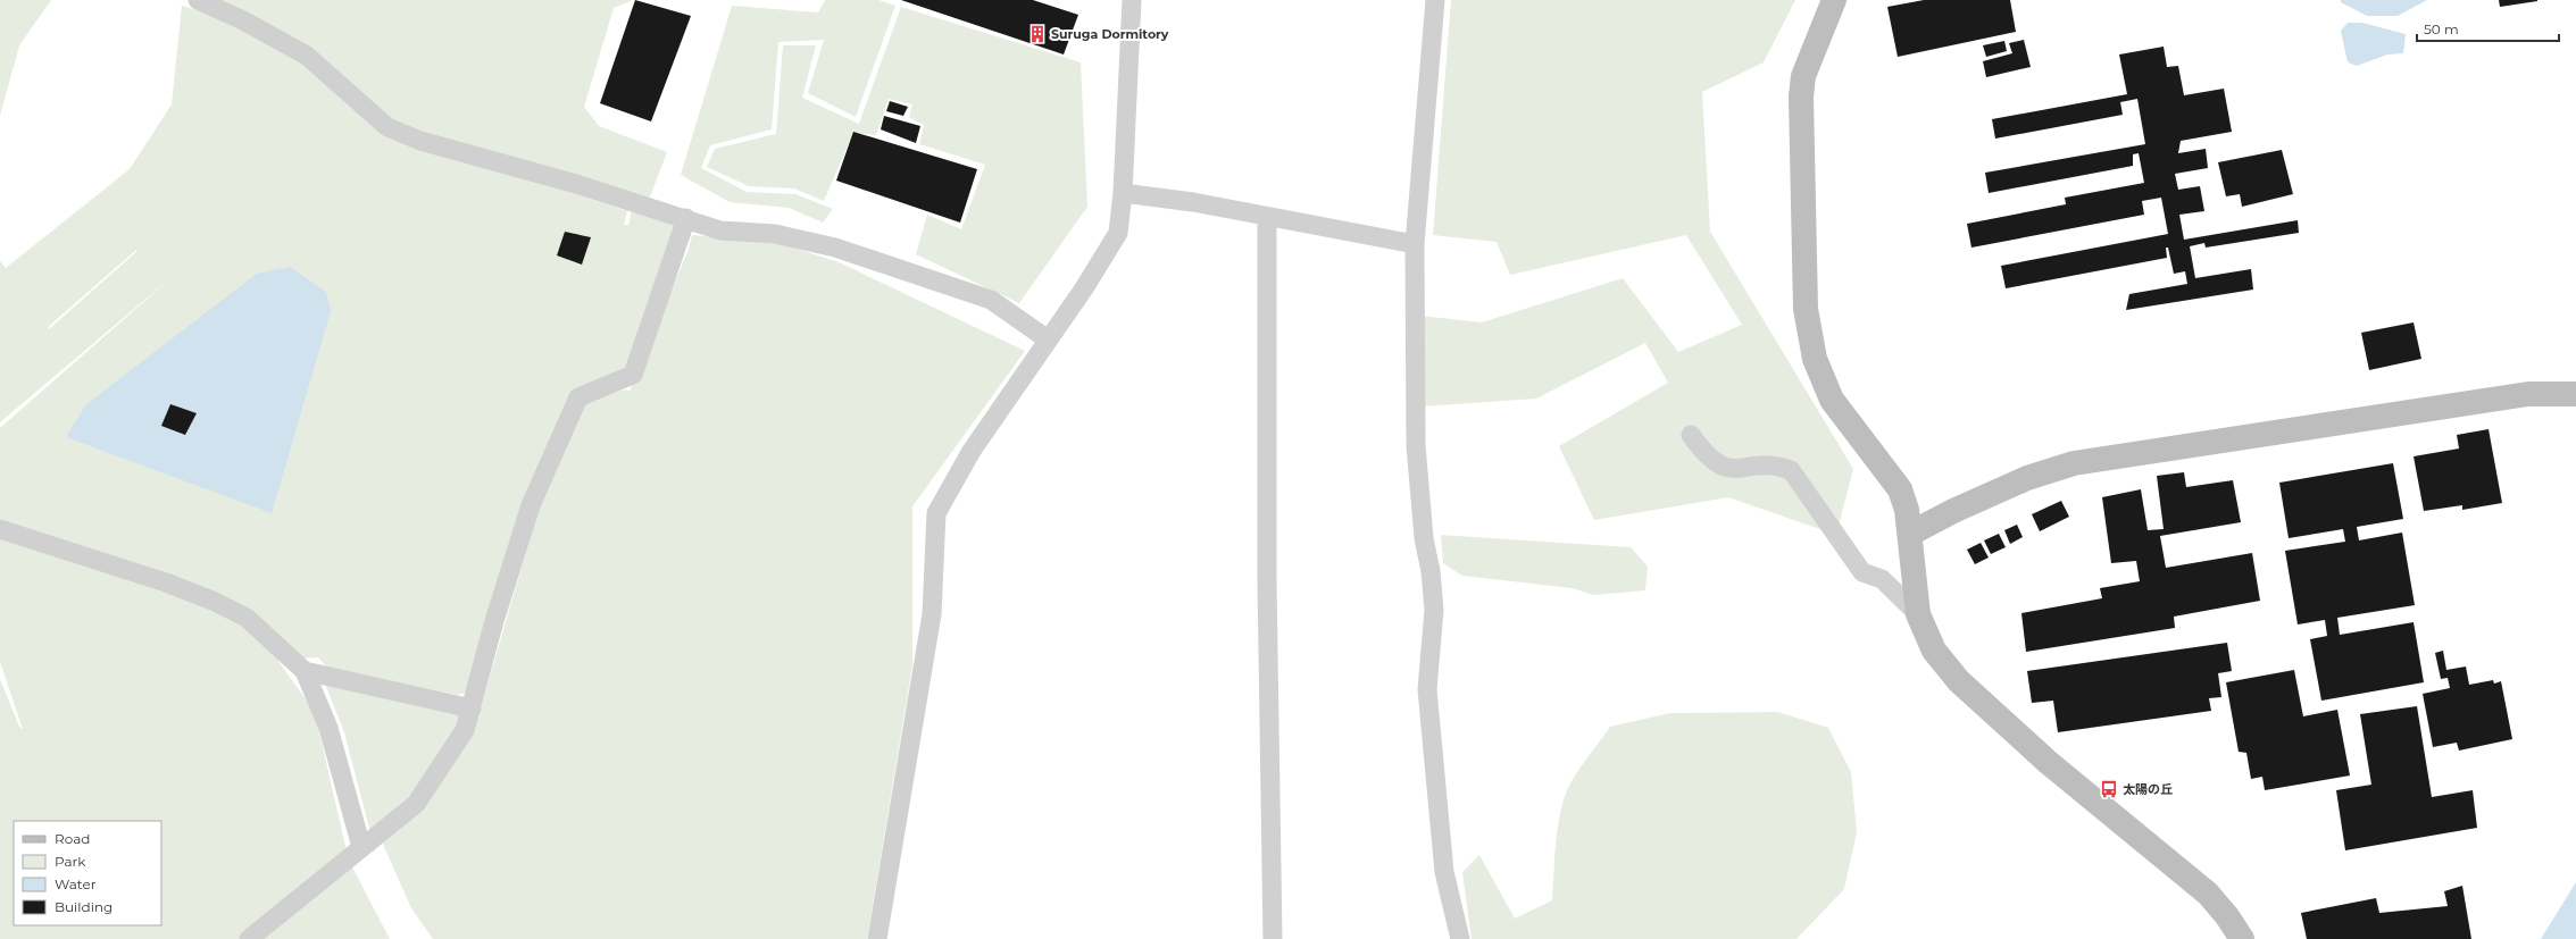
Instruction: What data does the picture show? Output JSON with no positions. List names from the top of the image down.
{
  "places": {
    "building": ["Suruga Dormitory"],
    "bus stop": ["太陽の丘"]
  },
  "legend": [
    "Road",
    "Park",
    "Water",
    "Building"
  ],
  "scale_bar": "50 m"
}
